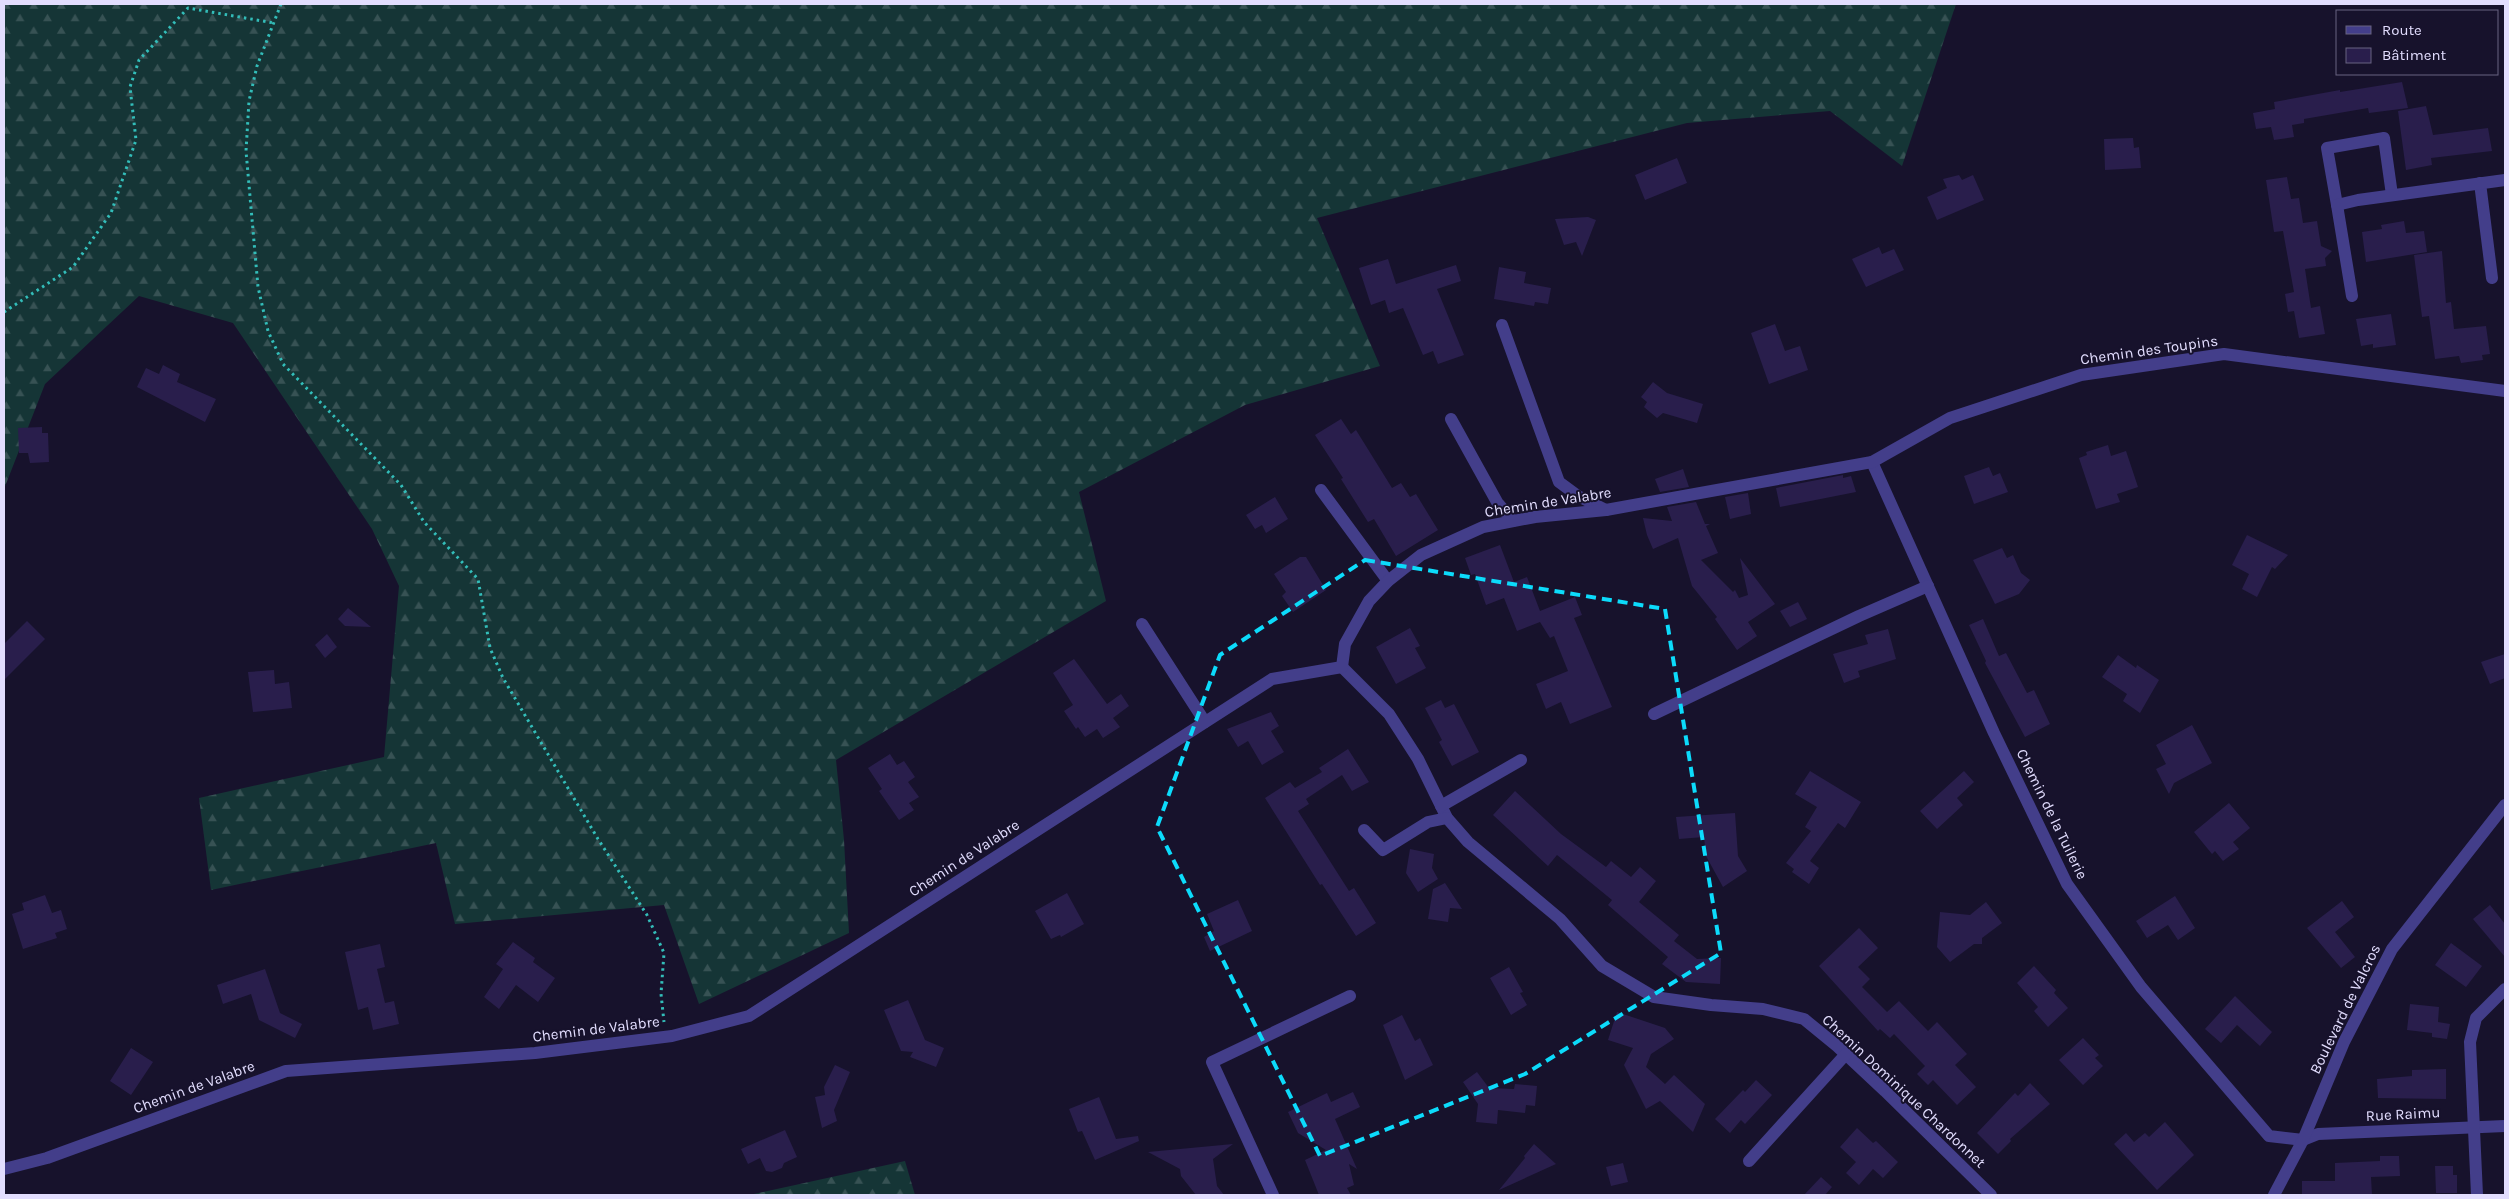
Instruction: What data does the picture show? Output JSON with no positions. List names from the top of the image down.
{
  "streets": {
    "street": [
      "Chemin des Toupins",
      "Chemin de Valabre",
      "Chemin de la Tuilerie",
      "Boulevard de Valcros",
      "Chemin Dominique Chardonnet",
      "Rue Raimu"
    ]
  },
  "crossings": [
    ["Chemin des Toupins", "Chemin de Valabre"],
    ["Chemin des Toupins", "Chemin de la Tuilerie"],
    ["Chemin de Valabre", "Chemin de la Tuilerie"],
    ["Chemin de Valabre", "Chemin Dominique Chardonnet"],
    ["Chemin de la Tuilerie", "Boulevard de Valcros"],
    ["Chemin de la Tuilerie", "Rue Raimu"],
    ["Boulevard de Valcros", "Rue Raimu"]
  ],
  "legend": ["Route", "Bâtiment"]
}
